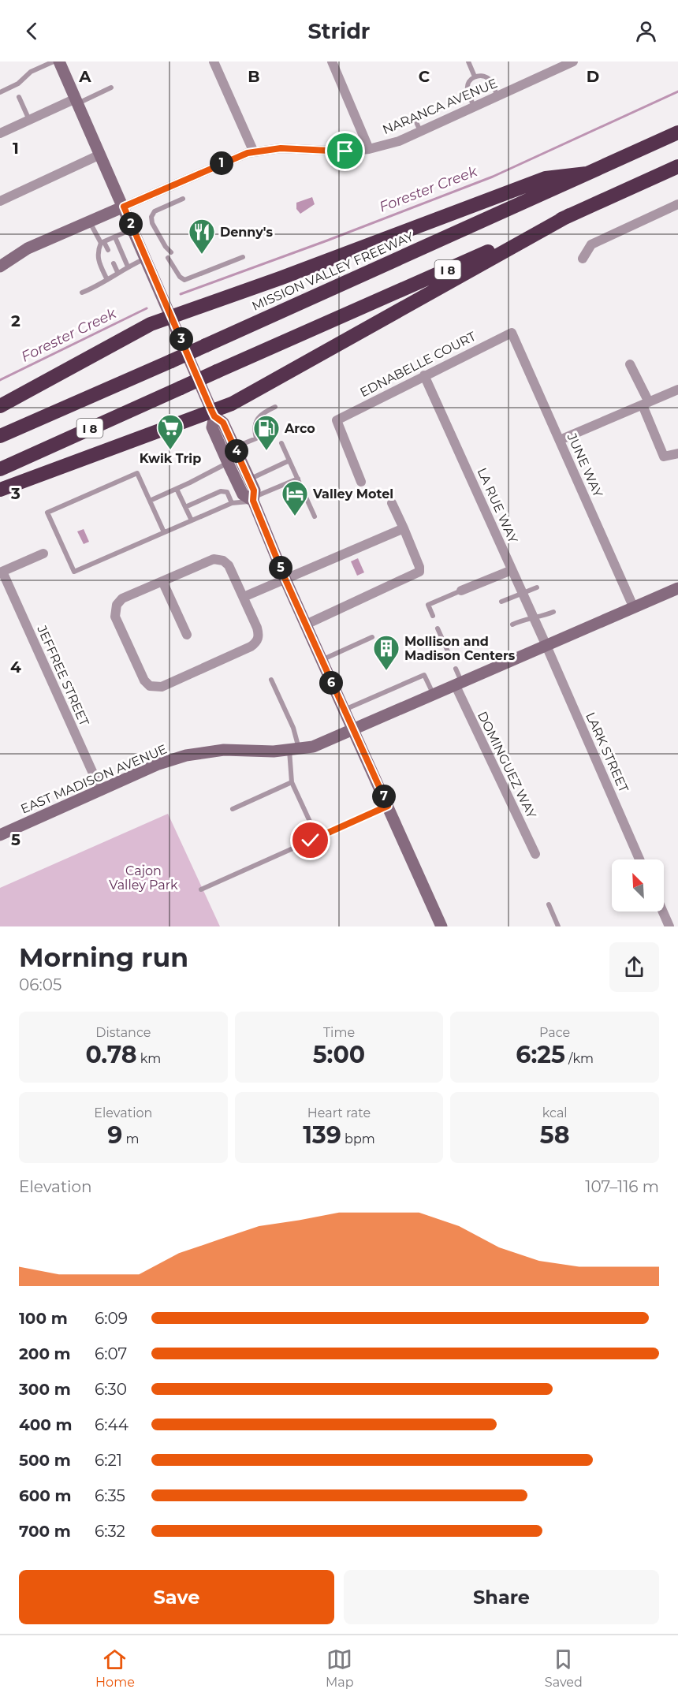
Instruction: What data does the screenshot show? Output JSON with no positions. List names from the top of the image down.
{
  "streets": {
    "highway": ["I 8", "MISSION VALLEY FREEWAY"],
    "main road": ["EAST MADISON AVENUE"],
    "street": [
      "NARANCA AVENUE",
      "EDNABELLE COURT",
      "JUNE WAY",
      "LA RUE WAY",
      "JEFFREE STREET",
      "LARK STREET",
      "DOMINGUEZ WAY"
    ]
  },
  "crossings": [
    ["EDNABELLE COURT", "JUNE WAY"],
    ["EDNABELLE COURT", "LA RUE WAY"],
    ["JUNE WAY", "EAST MADISON AVENUE"],
    ["LA RUE WAY", "LARK STREET"],
    ["LA RUE WAY", "EAST MADISON AVENUE"],
    ["JEFFREE STREET", "EAST MADISON AVENUE"],
    ["LARK STREET", "EAST MADISON AVENUE"],
    ["DOMINGUEZ WAY", "EAST MADISON AVENUE"]
  ],
  "water": ["Forester Creek"],
  "parks": ["Cajon Valley Park"],
  "places": {
    "restaurant": ["Denny's"],
    "supermarket": ["Kwik Trip"],
    "fuel station": ["Arco"],
    "hotel": ["Valley Motel"],
    "building": ["Mollison and Madison Centers"]
  },
  "north": "top left",
  "page": {
    "header": "Stridr",
    "pins": [
      "1",
      "2",
      "3",
      "4",
      "5",
      "6",
      "7"
    ],
    "heading": ["Morning run", "06:05"],
    "stats": [
      ["Distance", "0.78 km"],
      ["Time", "5:00"],
      ["Pace", "6:25 /km"],
      ["Elevation", "9 m"],
      ["Heart rate", "139 bpm"],
      ["kcal", "58"]
    ],
    "chart": ["Elevation", "107–116 m"],
    "list": [
      {
        "name": "100 m",
        "note": "6:09"
      },
      {
        "name": "200 m",
        "note": "6:07"
      },
      {
        "name": "300 m",
        "note": "6:30"
      },
      {
        "name": "400 m",
        "note": "6:44"
      },
      {
        "name": "500 m",
        "note": "6:21"
      },
      {
        "name": "600 m",
        "note": "6:35"
      },
      {
        "name": "700 m",
        "note": "6:32"
      }
    ],
    "buttons": ["Save", "Share"],
    "tabs": ["Home", "Map", "Saved"]
  },
  "grid": {
    "columns": [
      "A",
      "B",
      "C",
      "D"
    ],
    "rows": [
      "1",
      "2",
      "3",
      "4",
      "5"
    ]
  }
}
